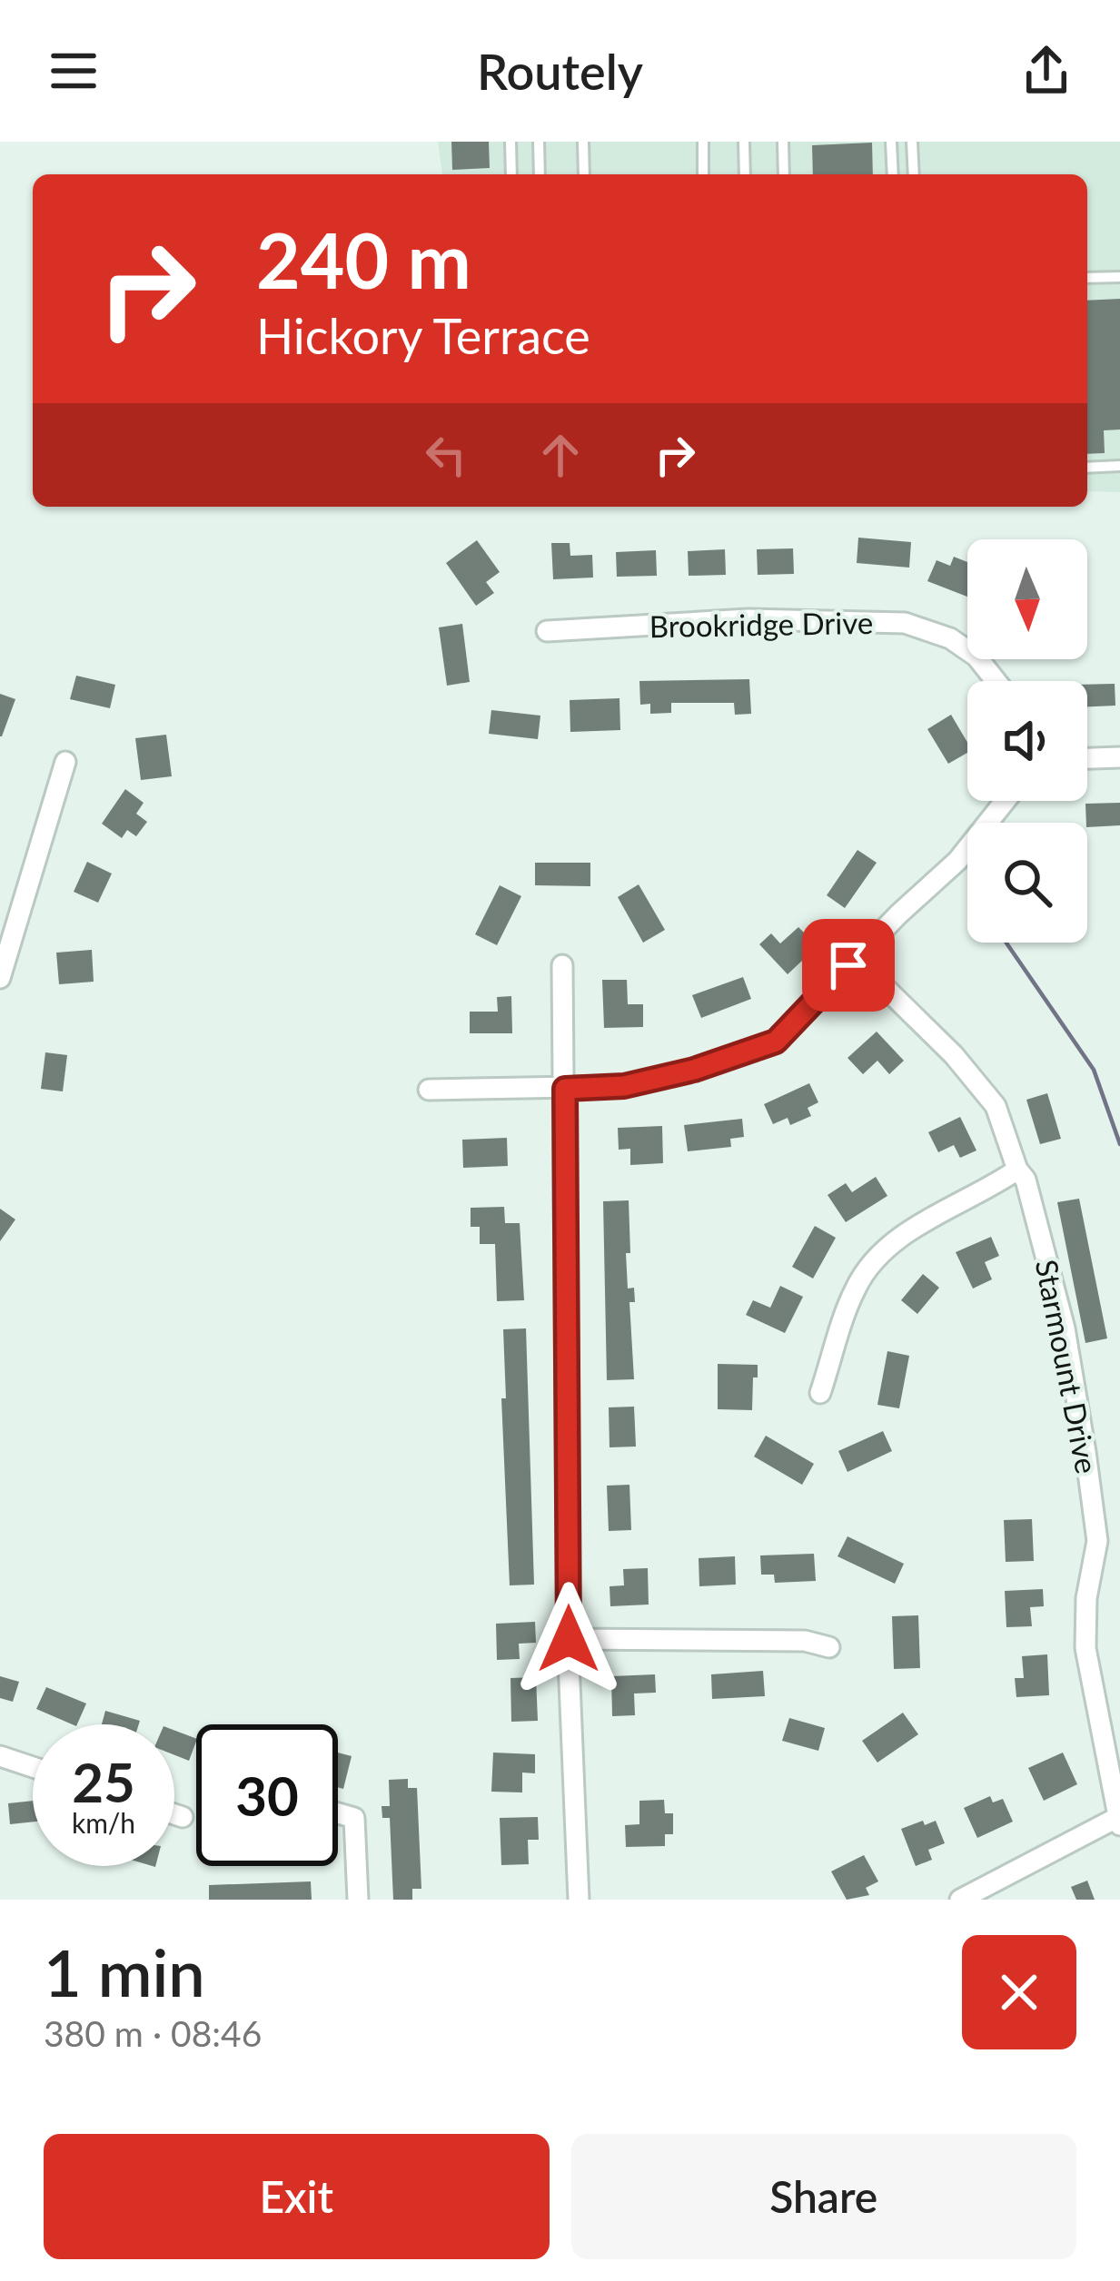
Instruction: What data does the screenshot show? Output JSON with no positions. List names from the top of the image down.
{
  "streets": {
    "street": ["Brookridge Drive", "Starmount Drive"]
  },
  "north": "bottom",
  "page": {
    "header": "Routely",
    "turn": ["240 m", "Hickory Terrace"],
    "speed": "25 km/h",
    "limit": "30",
    "heading": ["1 min", "380 m · 08:46"],
    "buttons": ["Exit", "Share"]
  }
}
